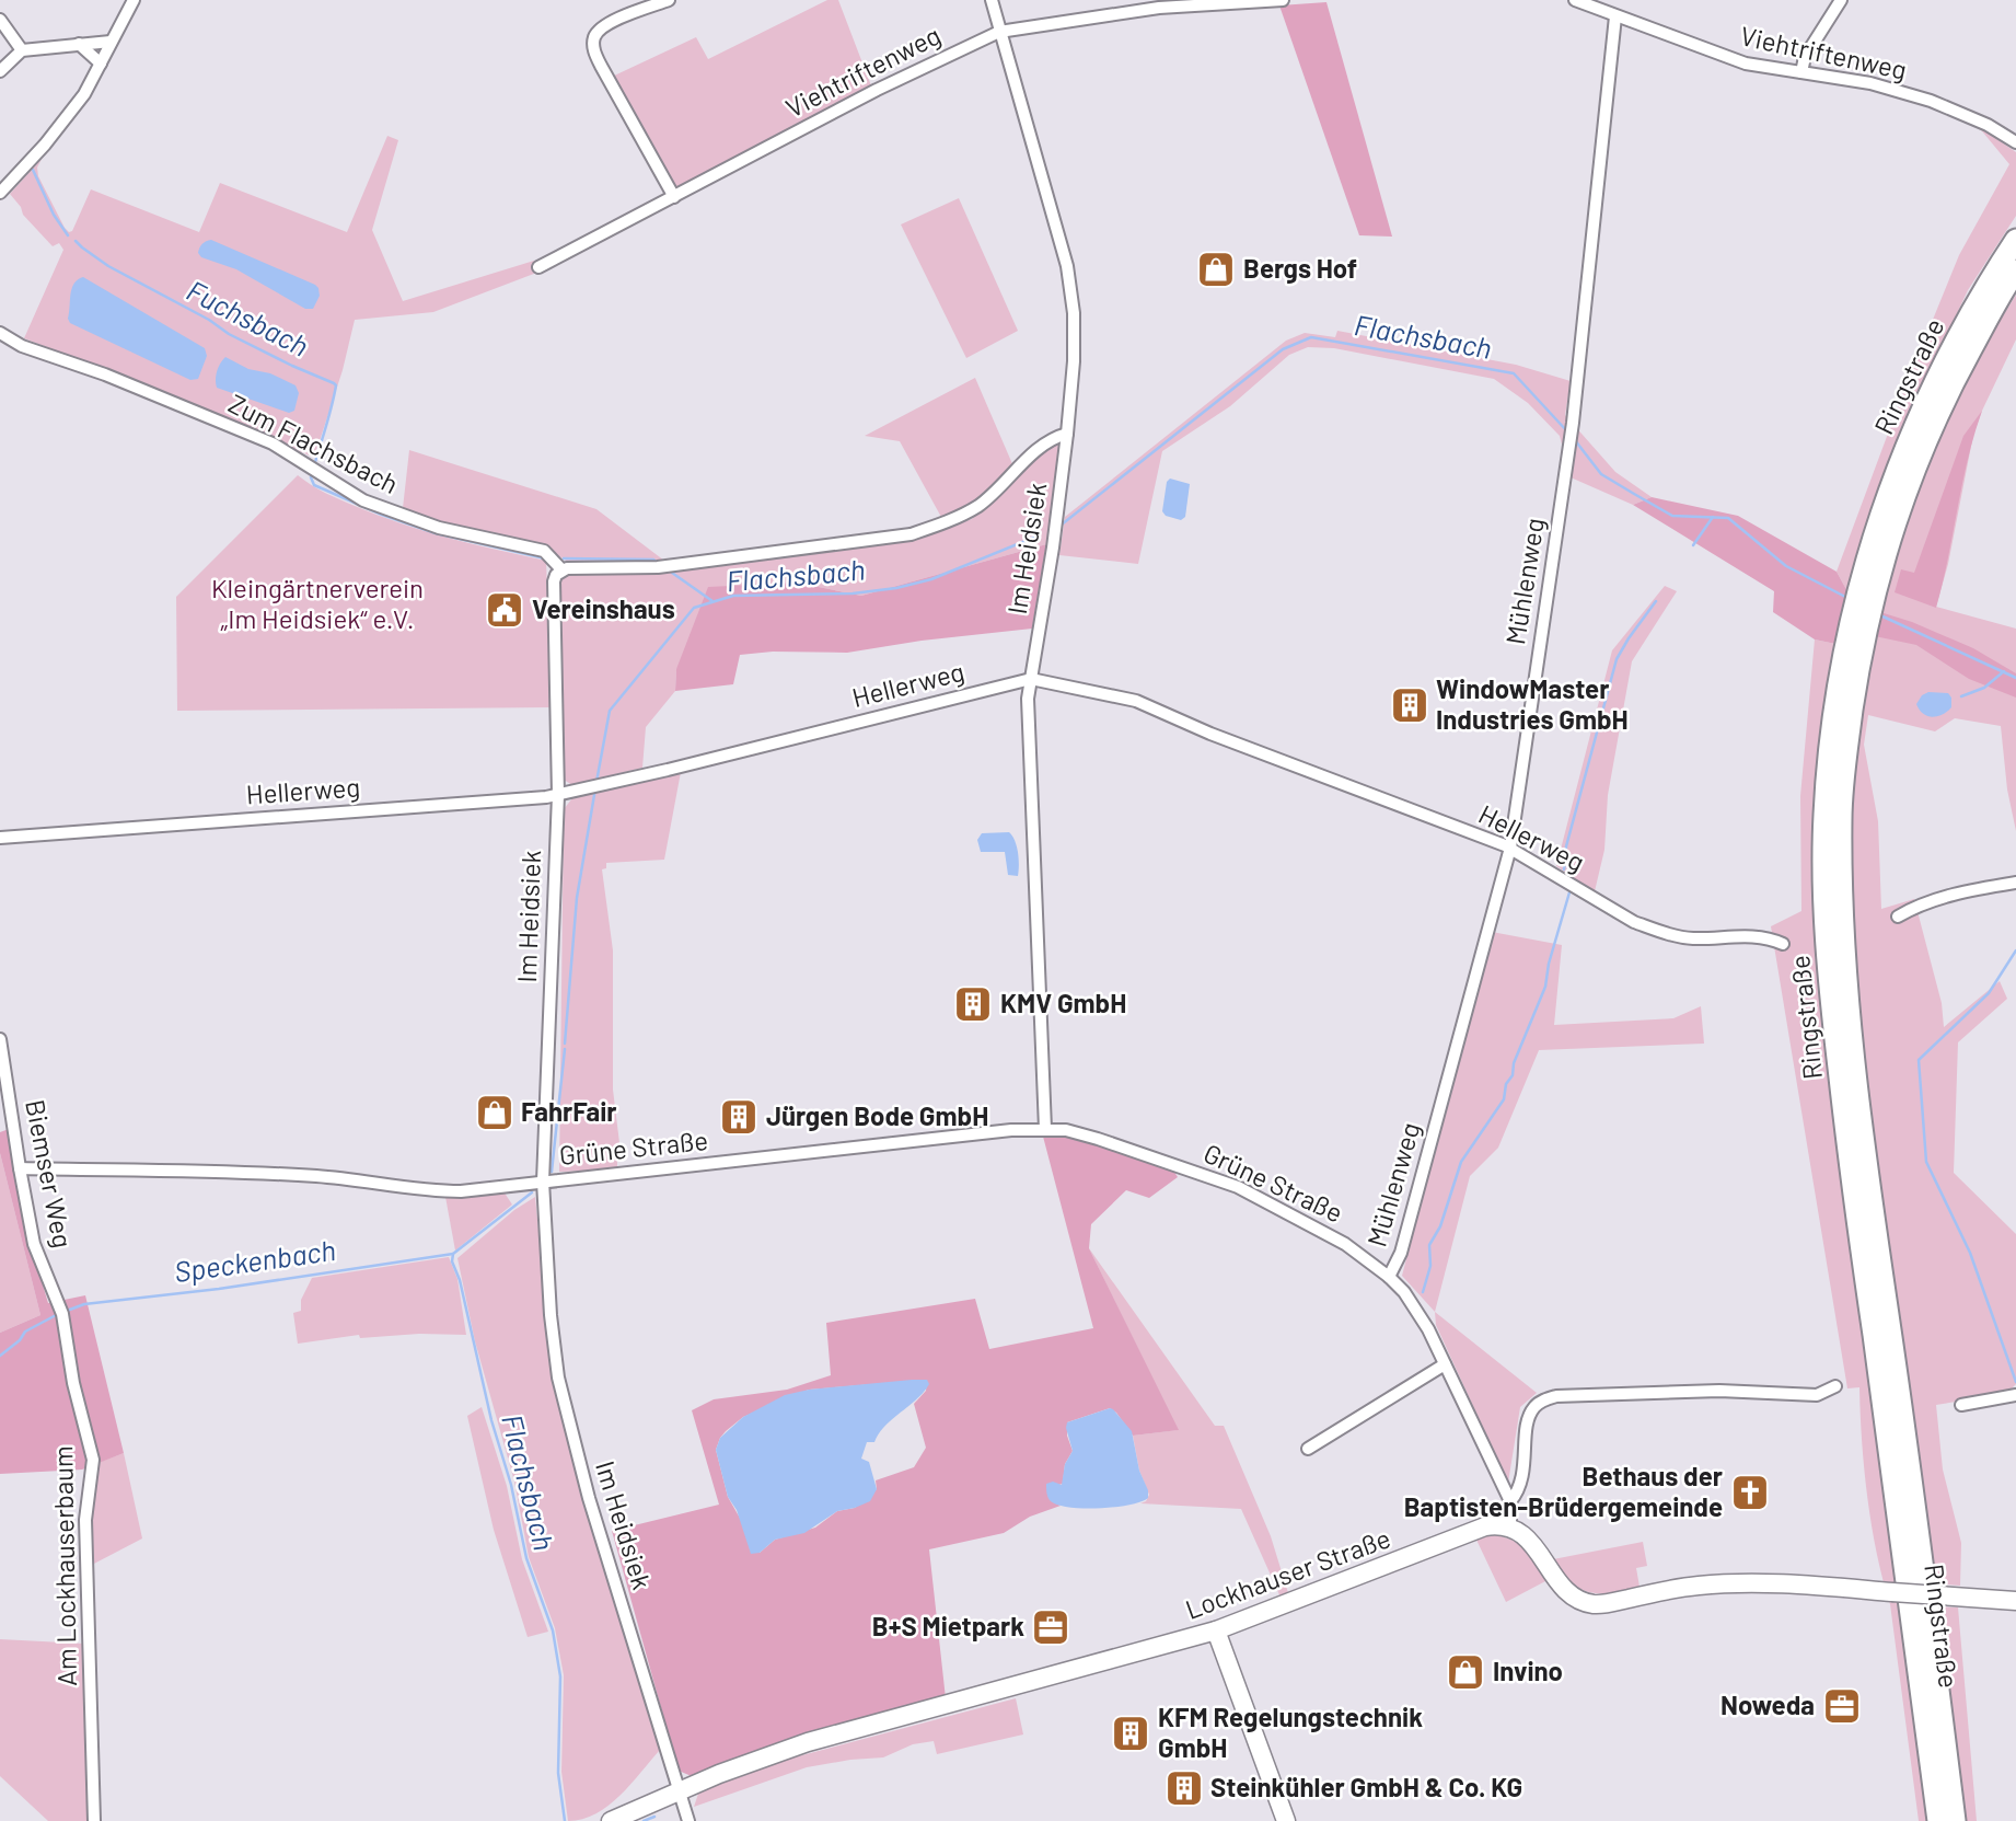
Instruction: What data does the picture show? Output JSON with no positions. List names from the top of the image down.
{
  "streets": {
    "highway": ["Ringstraße"],
    "street": [
      "Viehtriftenweg",
      "Zum Flachsbach",
      "Im Heidsiek",
      "Mühlenweg",
      "Hellerweg",
      "Grüne Straße",
      "Biemser Weg",
      "Am Lockhauserbaum",
      "Lockhauser Straße"
    ]
  },
  "crossings": [
    ["Viehtriftenweg", "Im Heidsiek"],
    ["Viehtriftenweg", "Mühlenweg"],
    ["Zum Flachsbach", "Im Heidsiek"],
    ["Im Heidsiek", "Hellerweg"],
    ["Im Heidsiek", "Grüne Straße"],
    ["Im Heidsiek", "Lockhauser Straße"],
    ["Mühlenweg", "Hellerweg"],
    ["Mühlenweg", "Grüne Straße"],
    ["Grüne Straße", "Biemser Weg"],
    ["Grüne Straße", "Lockhauser Straße"],
    ["Biemser Weg", "Am Lockhauserbaum"]
  ],
  "water": ["Fuchsbach", "Flachsbach", "Speckenbach"],
  "parks": ["Kleingärtnerverein „Im Heidsiek“ e.V."],
  "places": {
    "shop": ["Bergs Hof", "FahrFair", "Invino"],
    "public building": ["Vereinshaus"],
    "building": [
      "WindowMaster Industries GmbH",
      "KMV GmbH",
      "Jürgen Bode GmbH",
      "KFM Regelungstechnik GmbH",
      "Steinkühler GmbH & Co. KG"
    ],
    "church": ["Bethaus der Baptisten-Brüdergemeinde"],
    "office": ["B+S Mietpark", "Noweda"]
  }
}
